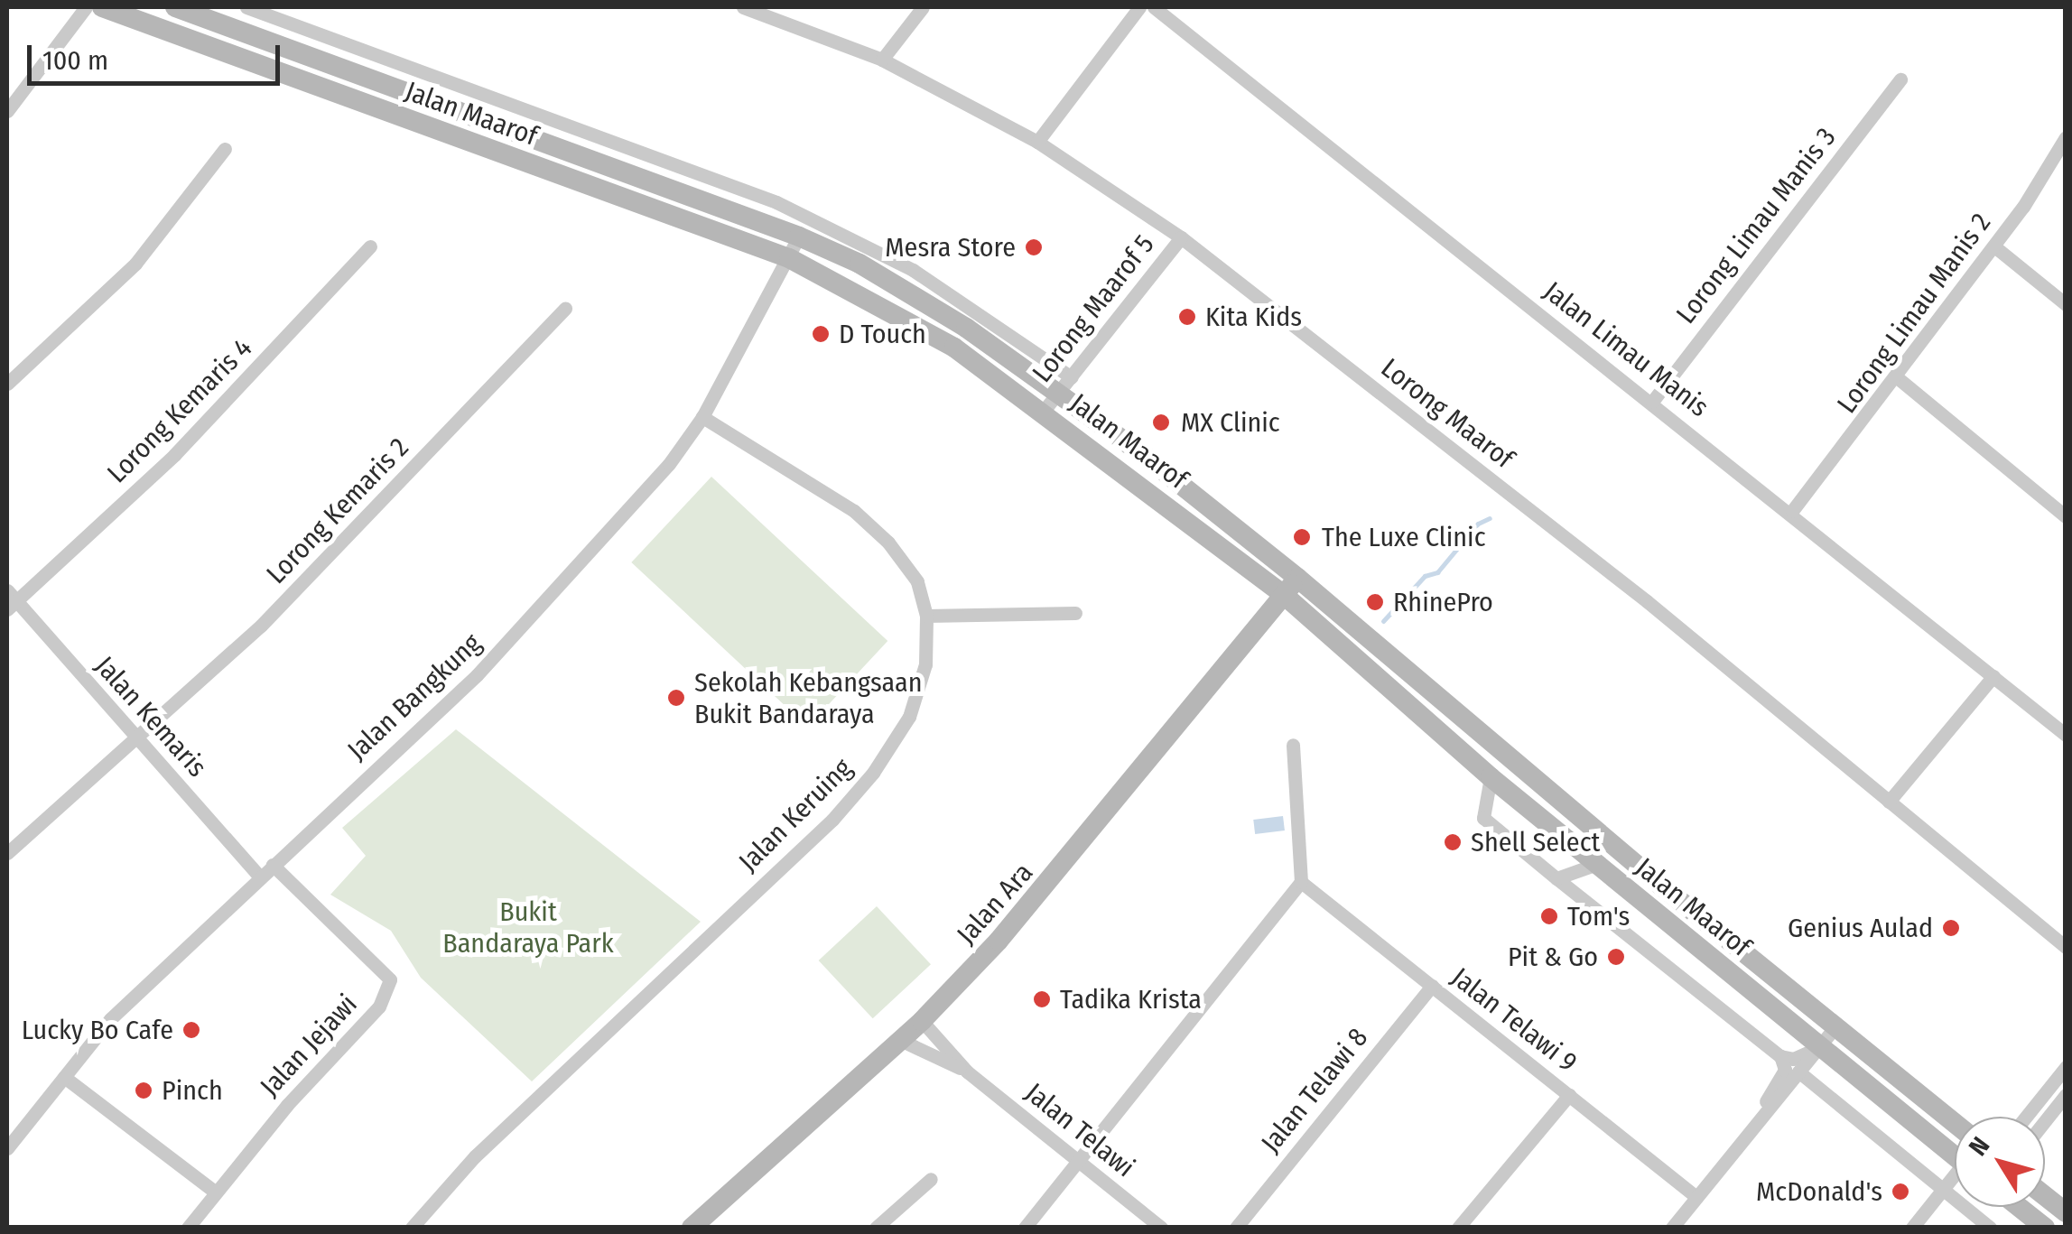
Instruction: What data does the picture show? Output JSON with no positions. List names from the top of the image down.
{
  "streets": {
    "main road": ["Jalan Maarof", "Jalan Ara"],
    "street": [
      "Lorong Limau Manis 3",
      "Lorong Maarof 5",
      "Lorong Limau Manis 2",
      "Jalan Limau Manis",
      "Lorong Kemaris 4",
      "Lorong Maarof",
      "Lorong Kemaris 2",
      "Jalan Bangkung",
      "Jalan Kemaris",
      "Jalan Keruing",
      "Jalan Telawi 9",
      "Jalan Jejawi",
      "Jalan Telawi 8",
      "Jalan Telawi"
    ]
  },
  "crossings": [
    ["Jalan Maarof", "Lorong Maarof 5"],
    ["Jalan Maarof", "Jalan Bangkung"],
    ["Jalan Maarof", "Jalan Ara"],
    ["Lorong Limau Manis 3", "Jalan Limau Manis"],
    ["Lorong Maarof 5", "Lorong Maarof"],
    ["Lorong Limau Manis 2", "Jalan Limau Manis"],
    ["Lorong Kemaris 4", "Jalan Kemaris"],
    ["Lorong Kemaris 2", "Jalan Kemaris"],
    ["Jalan Bangkung", "Jalan Kemaris"],
    ["Jalan Bangkung", "Jalan Keruing"],
    ["Jalan Bangkung", "Jalan Jejawi"],
    ["Jalan Ara", "Jalan Telawi"],
    ["Jalan Telawi 9", "Jalan Telawi 8"]
  ],
  "parks": ["Bukit Bandaraya Park"],
  "places": [
    "Mesra Store",
    "Kita Kids",
    "D Touch",
    "MX Clinic",
    "The Luxe Clinic",
    "RhinePro",
    "Sekolah Kebangsaan Bukit Bandaraya",
    "Shell Select",
    "Tom's",
    "Genius Aulad",
    "Pit & Go",
    "Tadika Krista",
    "Lucky Bo Cafe",
    "Pinch",
    "McDonald's"
  ],
  "scale_bar": "100 m",
  "north": "top left"
}
